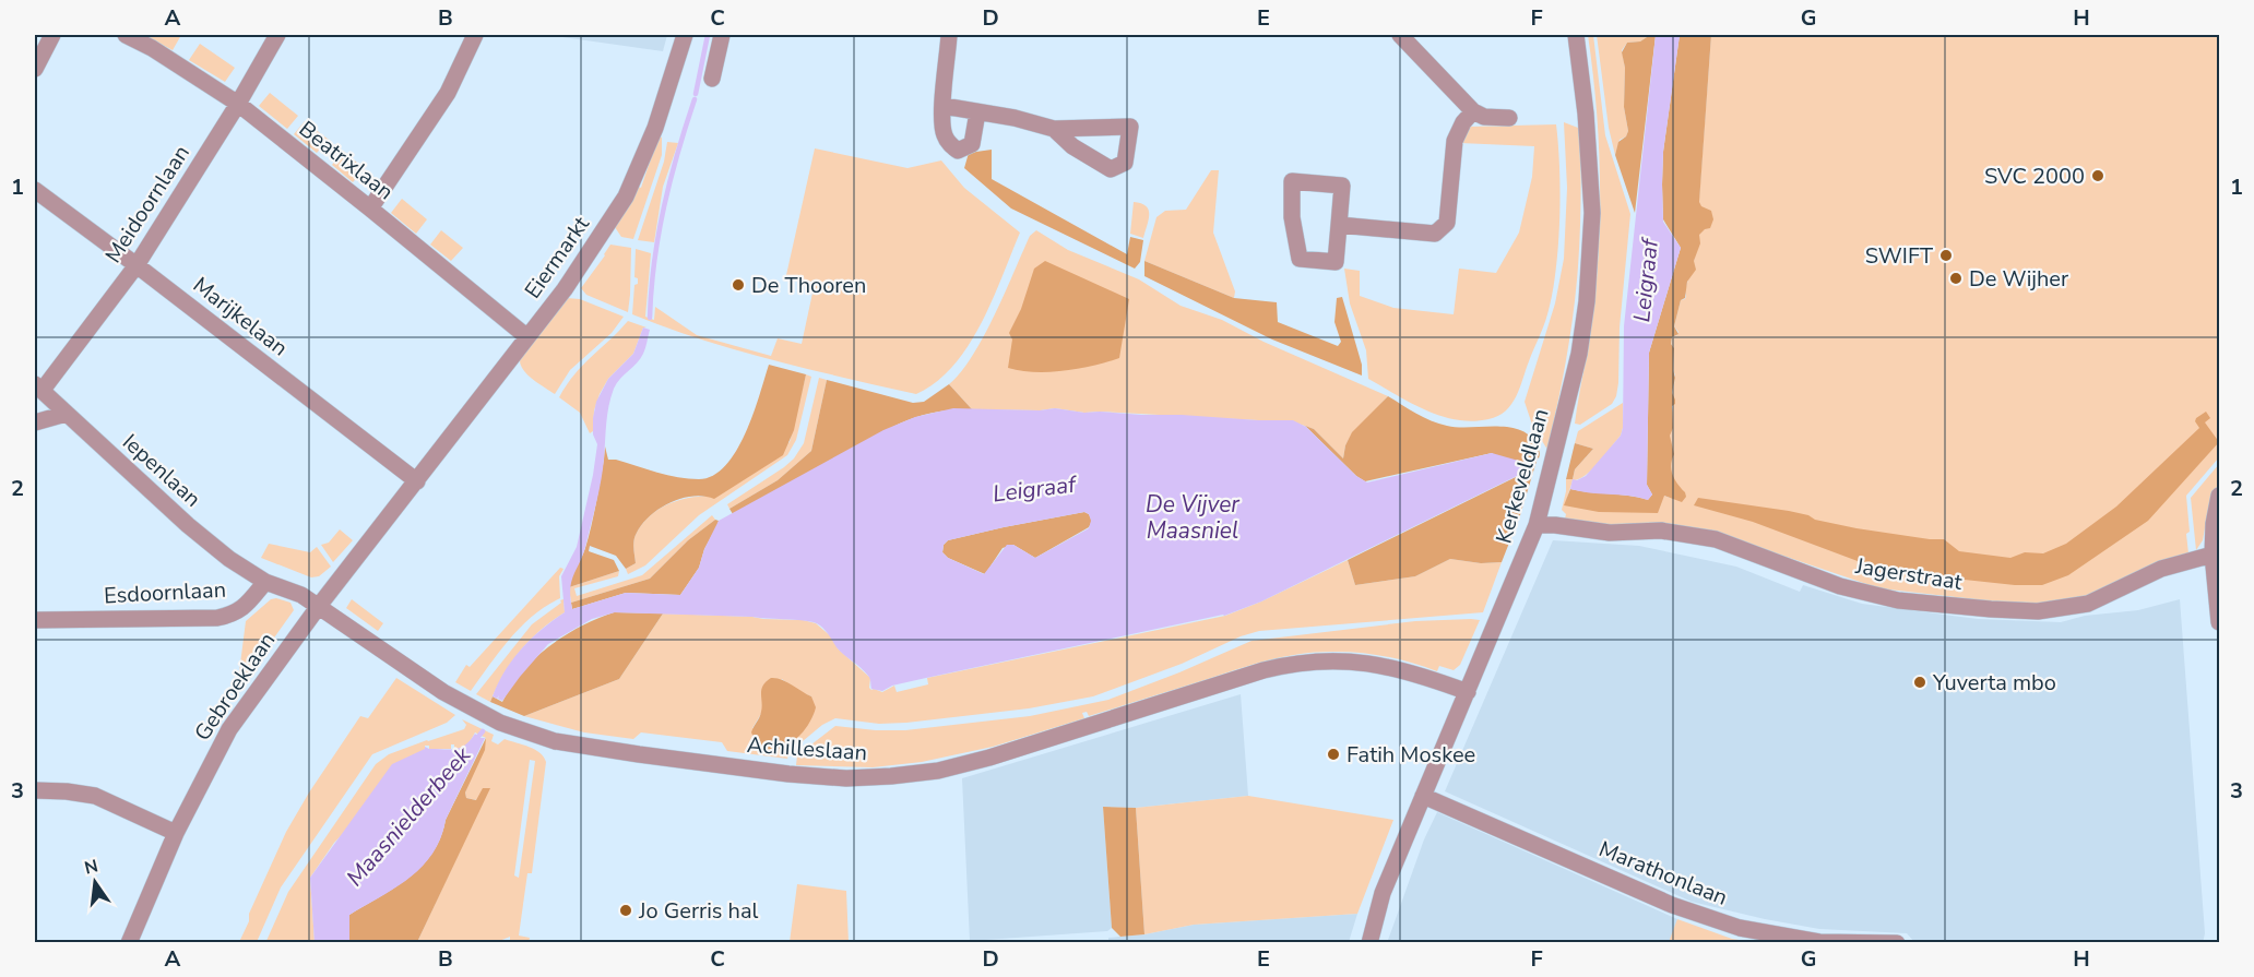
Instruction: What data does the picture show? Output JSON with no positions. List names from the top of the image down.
{
  "streets": {
    "street": [
      "Beatrixlaan",
      "Meidoornlaan",
      "Eiermarkt",
      "Marijkelaan",
      "Iepenlaan",
      "Kerkeveldlaan",
      "Jagerstraat",
      "Esdoornlaan",
      "Gebroeklaan",
      "Achilleslaan",
      "Marathonlaan"
    ]
  },
  "crossings": [
    ["Beatrixlaan", "Meidoornlaan"],
    ["Beatrixlaan", "Eiermarkt"],
    ["Meidoornlaan", "Marijkelaan"],
    ["Meidoornlaan", "Iepenlaan"],
    ["Eiermarkt", "Marijkelaan"],
    ["Eiermarkt", "Gebroeklaan"],
    ["Marijkelaan", "Gebroeklaan"],
    ["Iepenlaan", "Esdoornlaan"],
    ["Kerkeveldlaan", "Jagerstraat"],
    ["Kerkeveldlaan", "Achilleslaan"],
    ["Kerkeveldlaan", "Marathonlaan"],
    ["Gebroeklaan", "Achilleslaan"]
  ],
  "water": ["Leigraaf", "De Vijver Maasniel", "Maasnielderbeek"],
  "places": [
    "SVC 2000",
    "SWIFT",
    "De Wijher",
    "De Thooren",
    "Yuverta mbo",
    "Fatih Moskee",
    "Jo Gerris hal"
  ],
  "north": "top",
  "grid": {
    "columns": [
      "A",
      "B",
      "C",
      "D",
      "E",
      "F",
      "G",
      "H"
    ],
    "rows": ["1", "2", "3"]
  }
}
